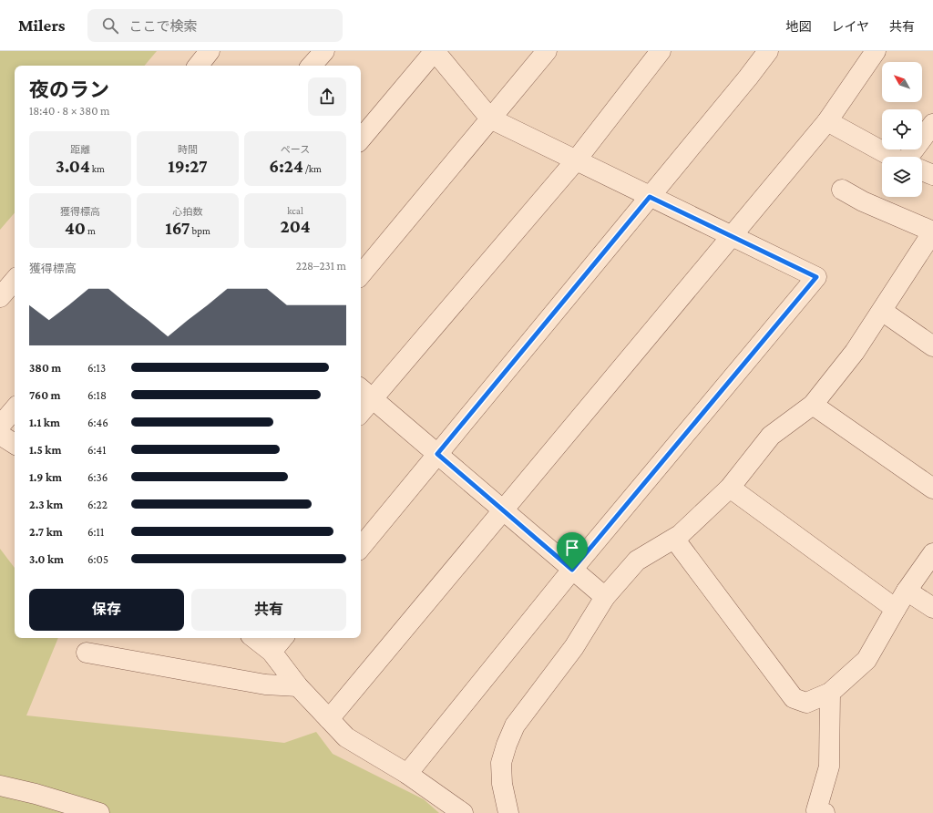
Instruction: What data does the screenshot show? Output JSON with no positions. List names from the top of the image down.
{
  "north": "top left",
  "page": {
    "header": "Milers",
    "search": "ここで検索",
    "nav": ["地図", "レイヤ", "共有"],
    "heading": ["夜のラン", "18:40 · 8 × 380 m"],
    "stats": [
      ["距離", "3.04 km"],
      ["時間", "19:27"],
      ["ペース", "6:24 /km"],
      ["獲得標高", "40 m"],
      ["心拍数", "167 bpm"],
      ["kcal", "204"]
    ],
    "chart": ["獲得標高", "228–231 m"],
    "list": [
      {
        "name": "380 m",
        "note": "6:13"
      },
      {
        "name": "760 m",
        "note": "6:18"
      },
      {
        "name": "1.1 km",
        "note": "6:46"
      },
      {
        "name": "1.5 km",
        "note": "6:41"
      },
      {
        "name": "1.9 km",
        "note": "6:36"
      },
      {
        "name": "2.3 km",
        "note": "6:22"
      },
      {
        "name": "2.7 km",
        "note": "6:11"
      },
      {
        "name": "3.0 km",
        "note": "6:05"
      }
    ],
    "buttons": ["保存", "共有"]
  }
}
